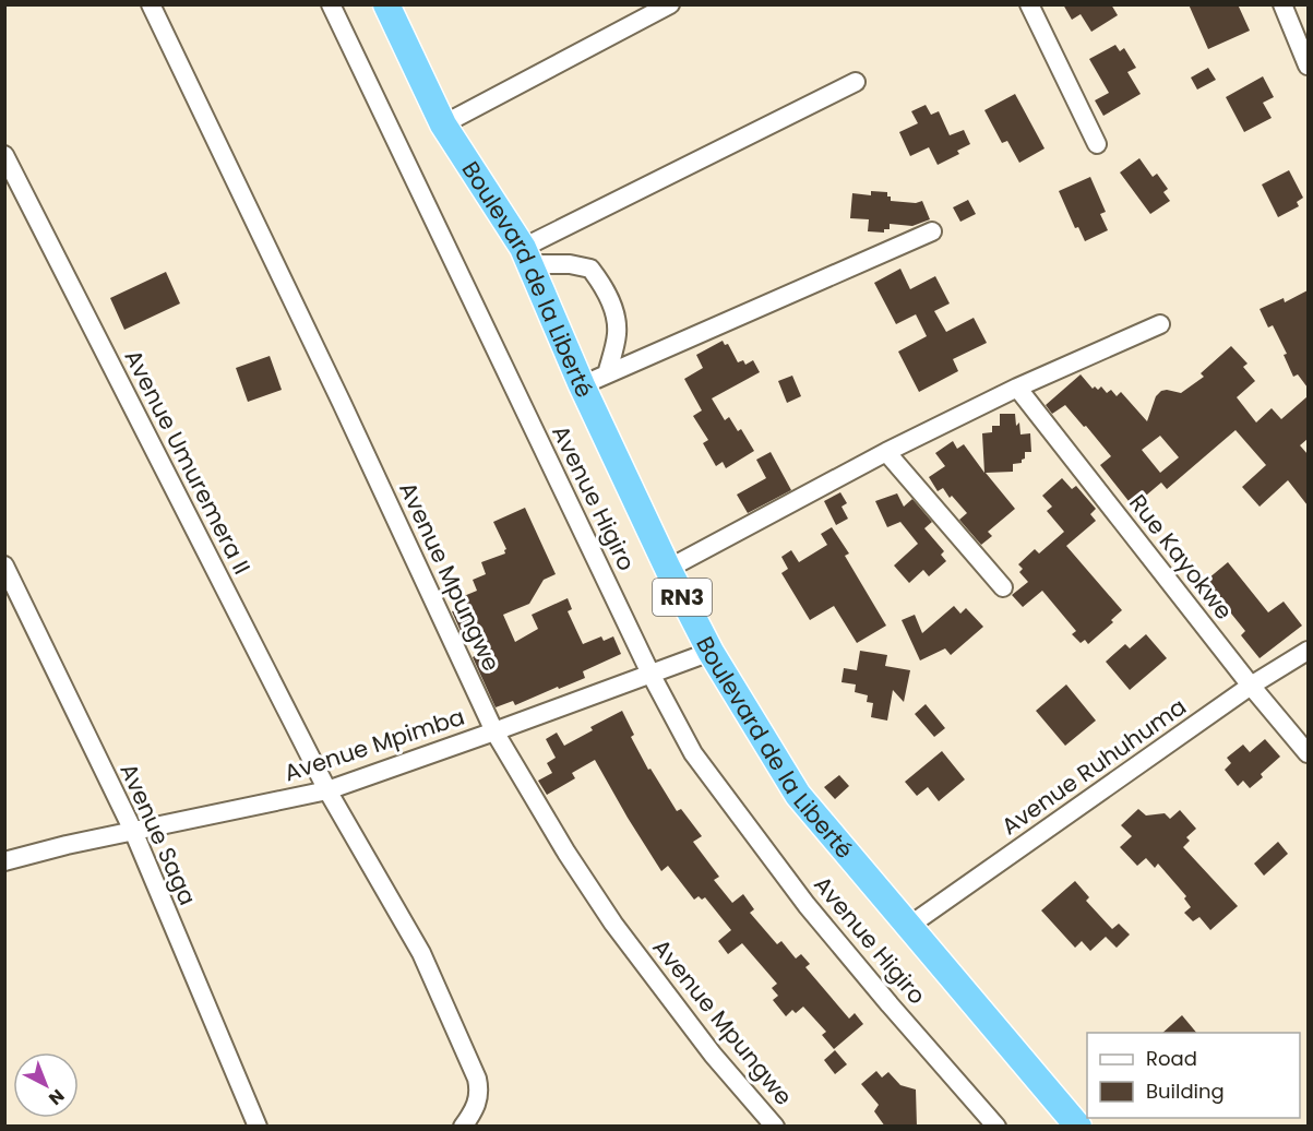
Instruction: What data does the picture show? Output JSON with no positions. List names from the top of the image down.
{
  "streets": {
    "highway": ["Boulevard de la Liberté", "RN3"],
    "street": [
      "Avenue Umuremera II",
      "Avenue Higiro",
      "Rue Kayokwe",
      "Avenue Mpungwe",
      "Avenue Mpimba",
      "Avenue Ruhuhuma",
      "Avenue Saga"
    ]
  },
  "crossings": [
    ["Boulevard de la Liberté", "Avenue Mpimba"],
    ["Boulevard de la Liberté", "Avenue Ruhuhuma"],
    ["Avenue Umuremera II", "Avenue Mpimba"],
    ["Avenue Higiro", "Avenue Mpimba"],
    ["Rue Kayokwe", "Avenue Ruhuhuma"],
    ["Avenue Mpungwe", "Avenue Mpimba"],
    ["Avenue Mpimba", "Avenue Saga"]
  ],
  "legend": ["Road", "Building"],
  "north": "bottom right"
}
